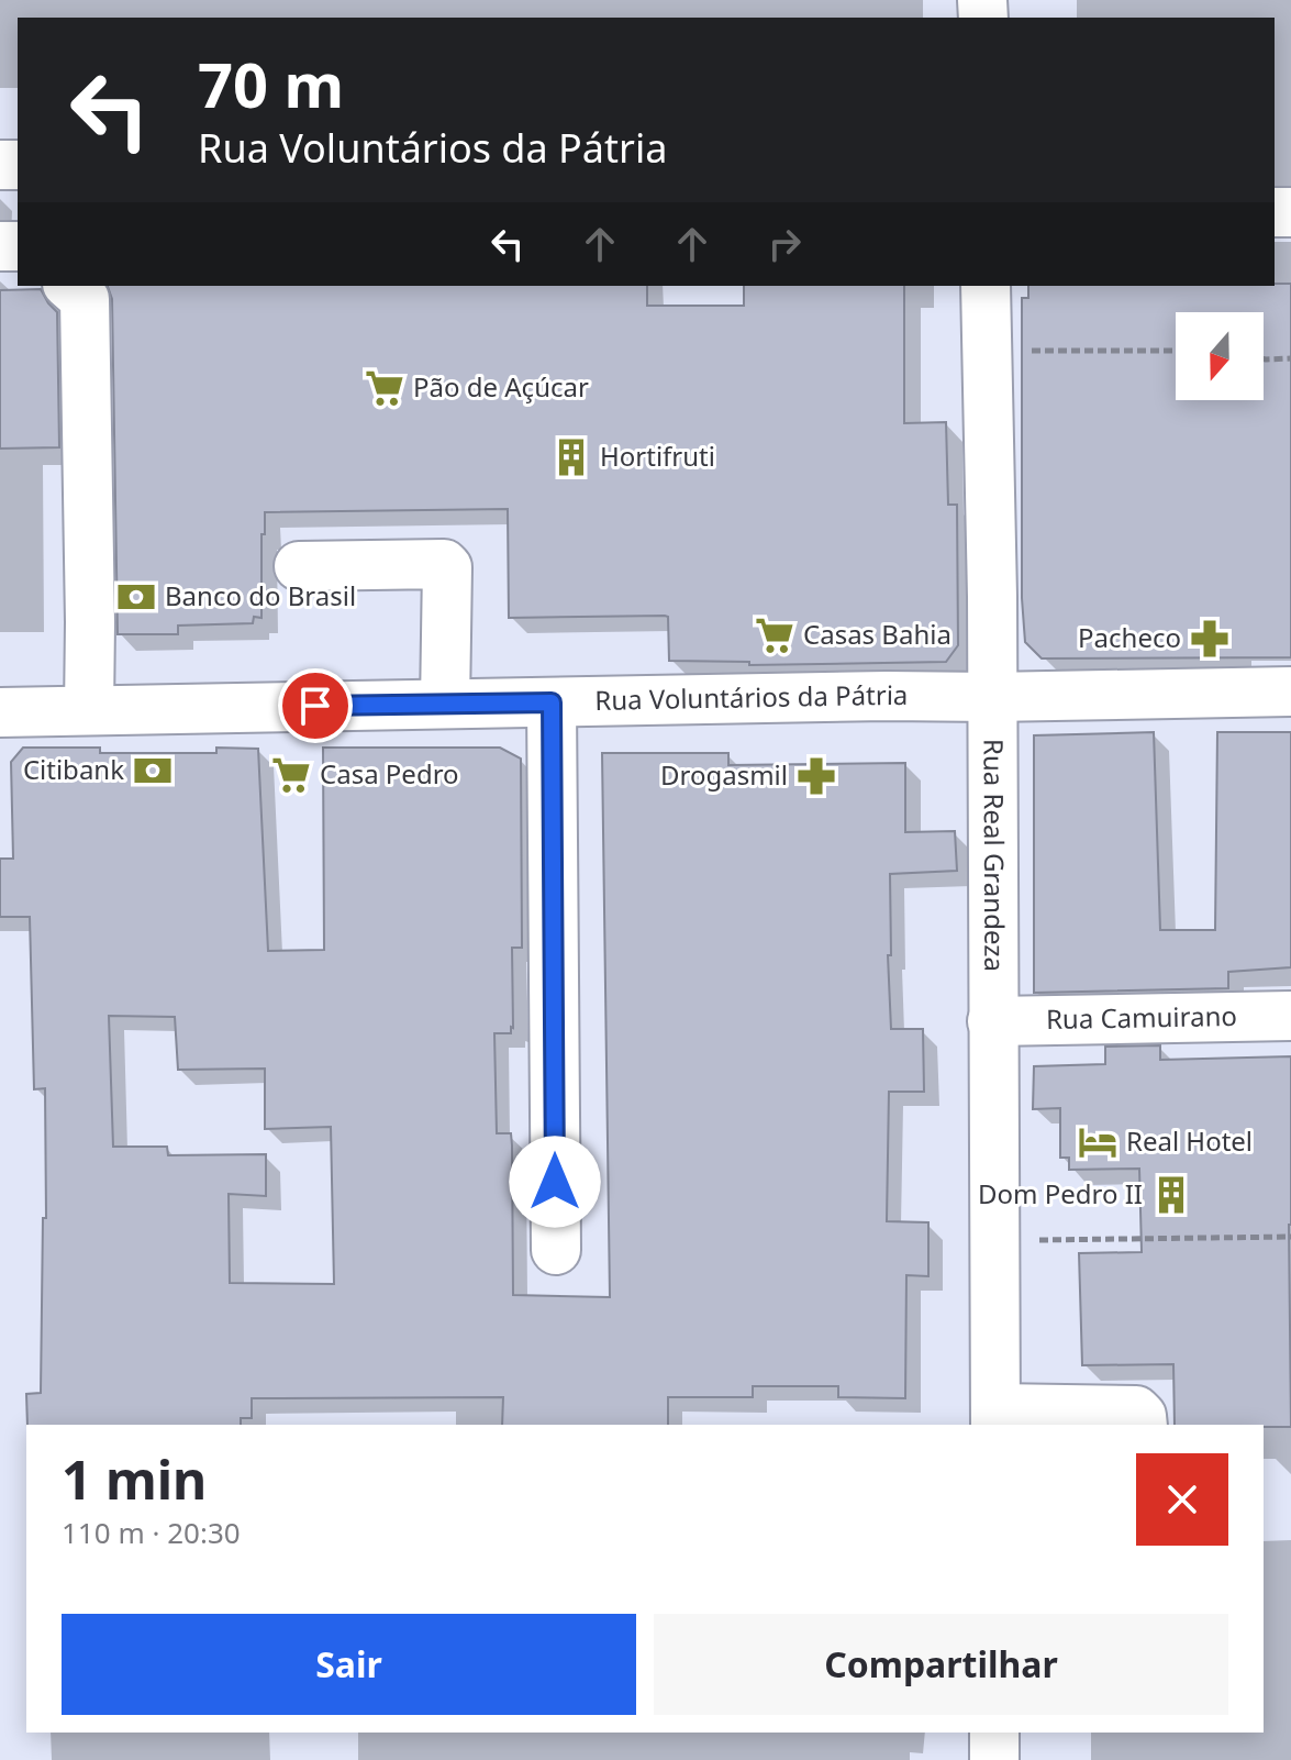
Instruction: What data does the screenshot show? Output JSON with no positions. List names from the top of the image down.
{
  "streets": {
    "main road": ["Rua Voluntários da Pátria", "Rua Real Grandeza", "Rua Camuirano"]
  },
  "crossings": [
    ["Rua Voluntários da Pátria", "Rua Real Grandeza"],
    ["Rua Real Grandeza", "Rua Camuirano"]
  ],
  "places": {
    "supermarket": ["Pão de Açúcar", "Casas Bahia", "Casa Pedro"],
    "building": ["Hortifruti", "Dom Pedro II"],
    "bank": ["Banco do Brasil", "Citibank"],
    "pharmacy": ["Pacheco", "Drogasmil"],
    "hotel": ["Real Hotel"]
  },
  "north": "bottom",
  "page": {
    "turn": ["70 m", "Rua Voluntários da Pátria"],
    "heading": ["1 min", "110 m · 20:30"],
    "buttons": ["Sair", "Compartilhar"]
  }
}
